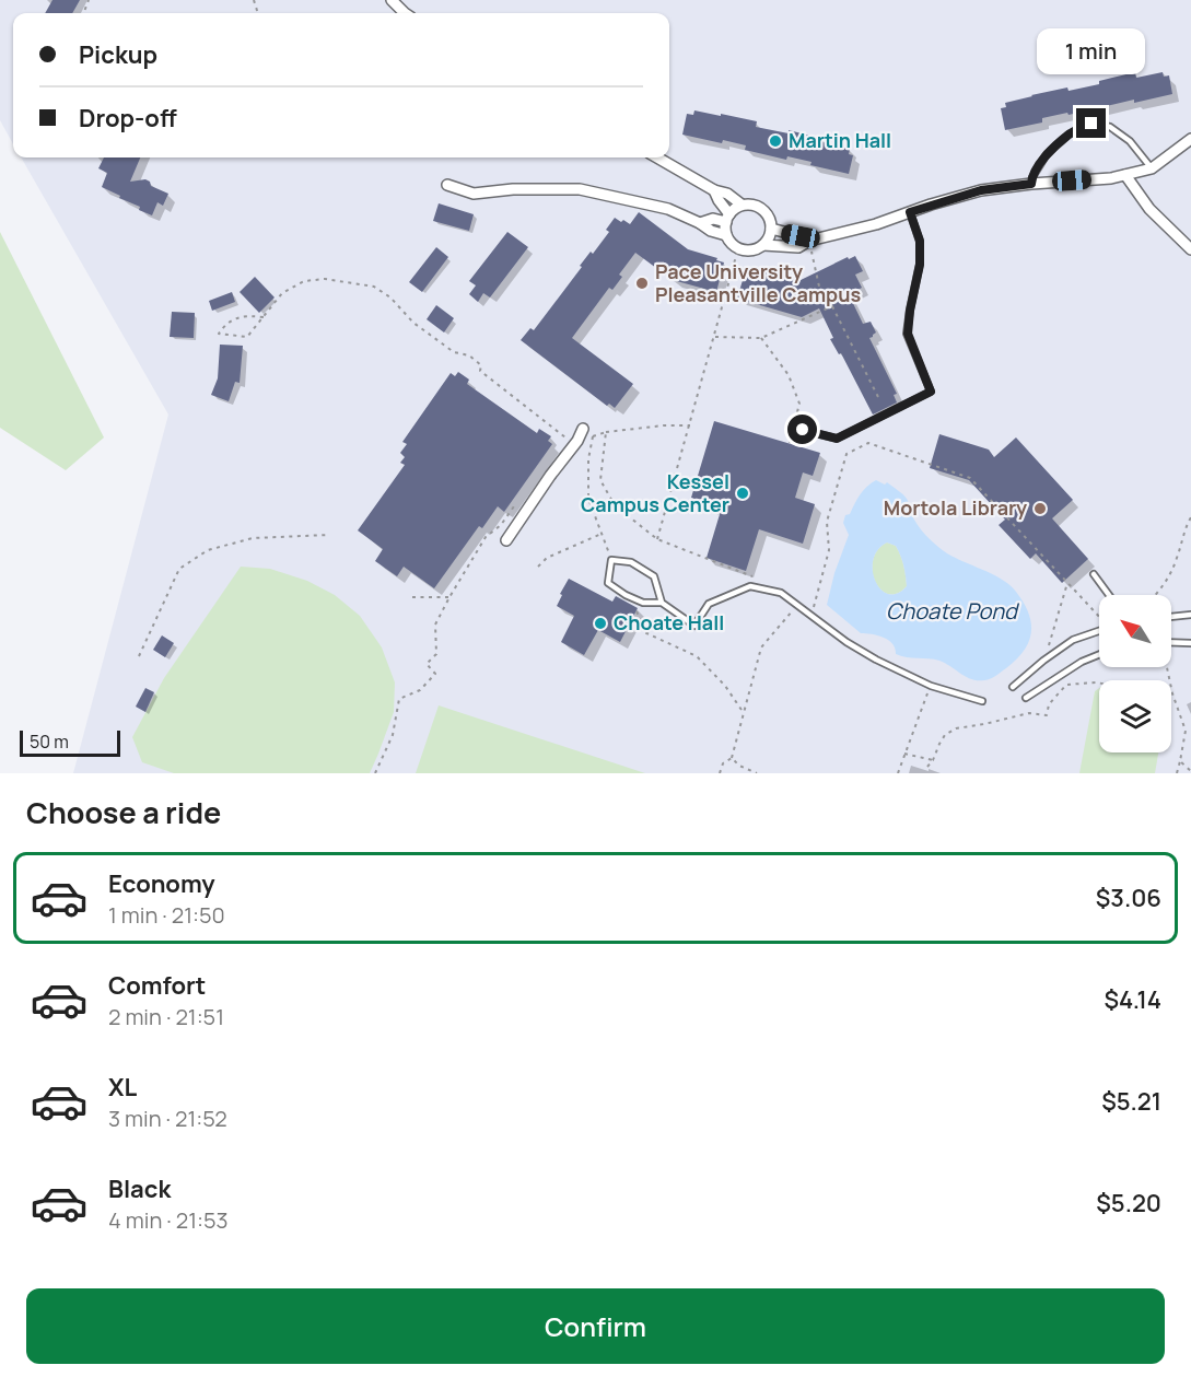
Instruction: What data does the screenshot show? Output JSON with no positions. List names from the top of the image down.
{
  "water": ["Choate Pond"],
  "places": [
    "Martin Hall",
    "Pace University Pleasantville Campus",
    "Kessel Campus Center",
    "Mortola Library",
    "Choate Hall"
  ],
  "scale_bar": "50 m",
  "north": "top left",
  "page": {
    "banner": ["Pickup", "Drop-off"],
    "bubble": "1 min",
    "scale": "50 m",
    "heading": "Choose a ride",
    "list": [
      {
        "name": "Economy",
        "note": "1 min · 21:50",
        "value": "$3.06"
      },
      {
        "name": "Comfort",
        "note": "2 min · 21:51",
        "value": "$4.14"
      },
      {
        "name": "XL",
        "note": "3 min · 21:52",
        "value": "$5.21"
      },
      {
        "name": "Black",
        "note": "4 min · 21:53",
        "value": "$5.20"
      }
    ],
    "buttons": "Confirm"
  }
}
